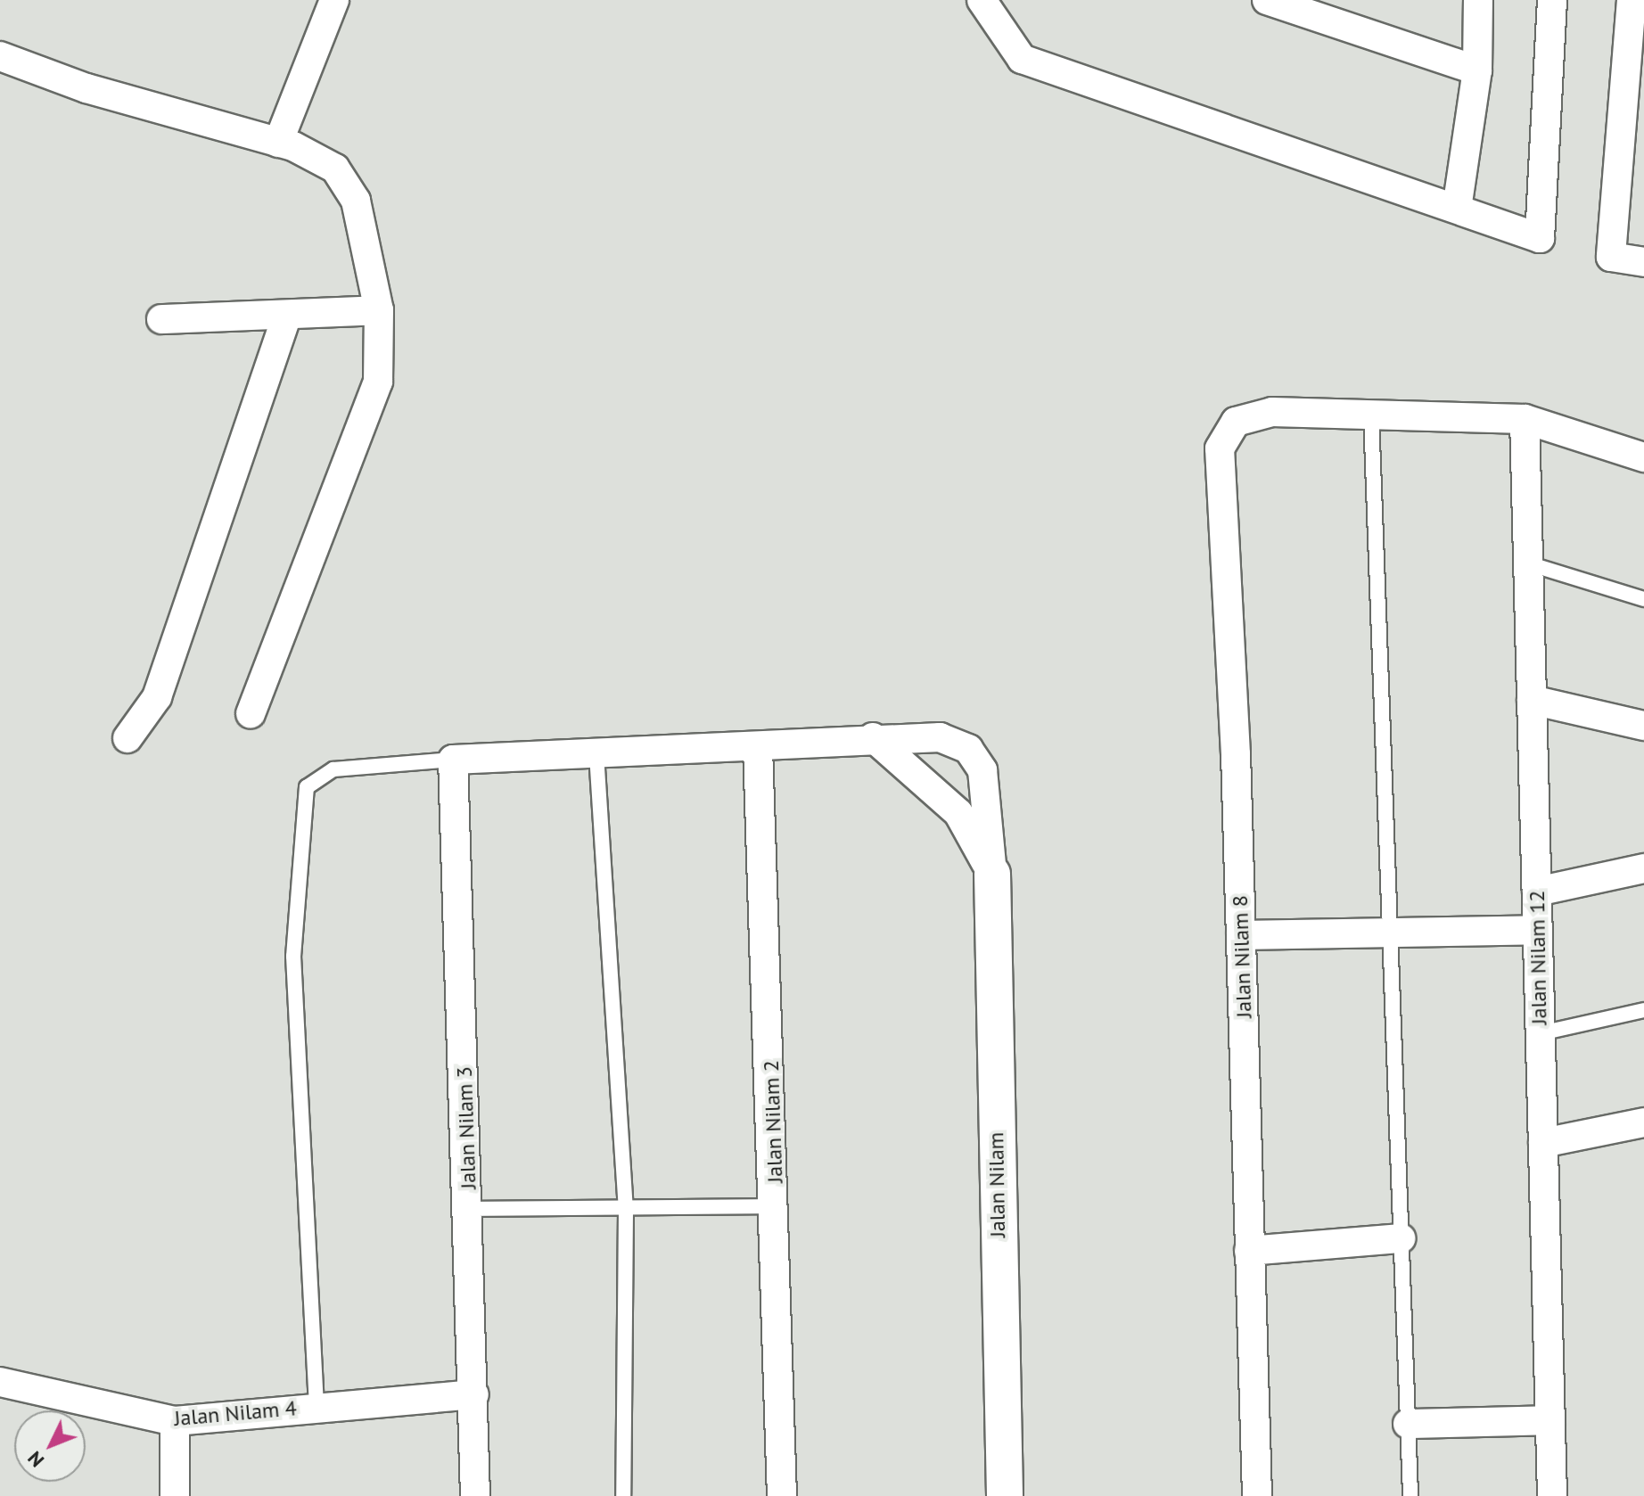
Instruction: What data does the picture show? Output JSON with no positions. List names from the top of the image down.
{
  "streets": {
    "street": [
      "Jalan Nilam 8",
      "Jalan Nilam 12",
      "Jalan Nilam 2",
      "Jalan Nilam 3",
      "Jalan Nilam",
      "Jalan Nilam 4"
    ]
  },
  "crossings": [
    ["Jalan Nilam 3", "Jalan Nilam 4"]
  ],
  "north": "bottom left"
}
